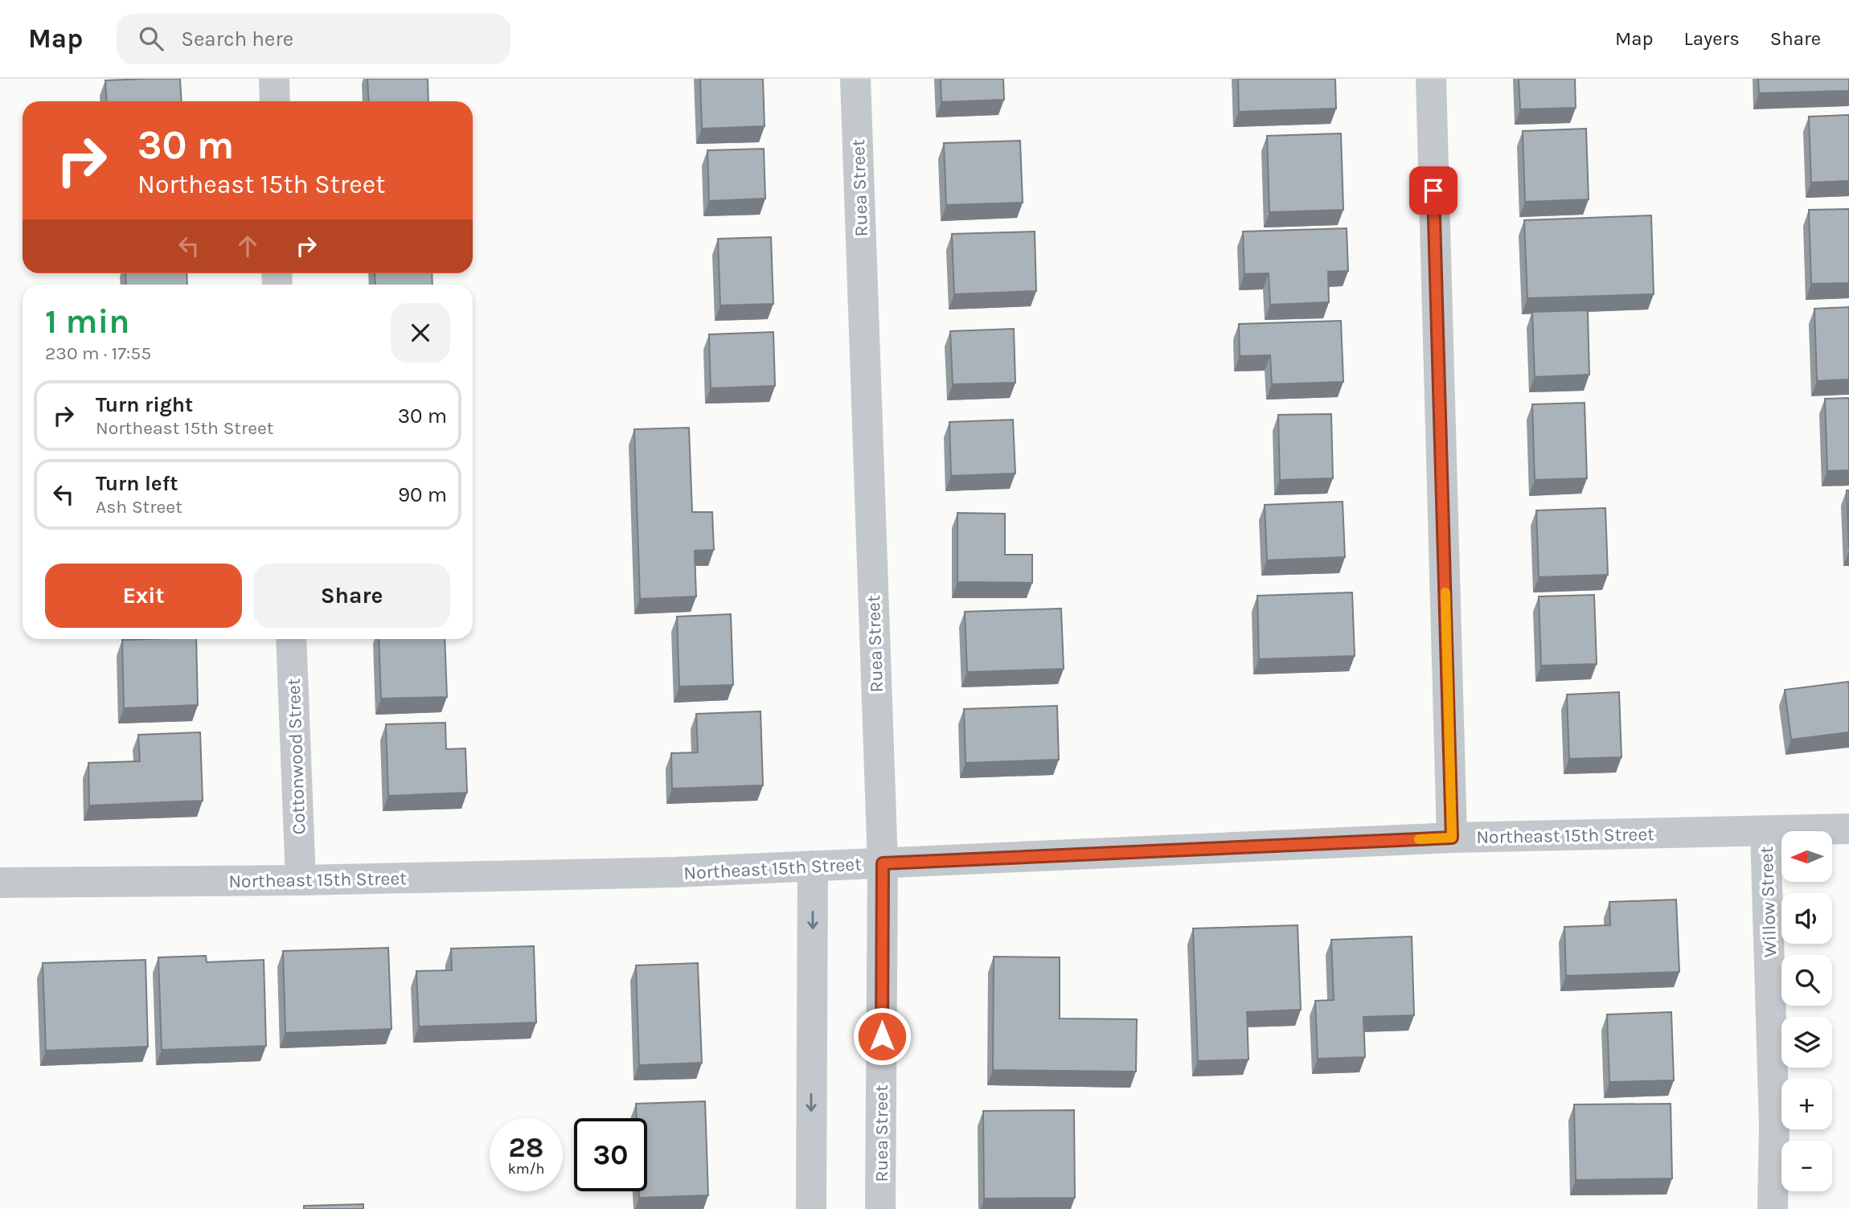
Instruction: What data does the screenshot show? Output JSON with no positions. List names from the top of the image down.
{
  "streets": {
    "street": [
      "Ruea Street",
      "Cottonwood Street",
      "Northeast 15th Street",
      "Willow Street"
    ]
  },
  "crossings": [
    ["Ruea Street", "Northeast 15th Street"],
    ["Cottonwood Street", "Northeast 15th Street"],
    ["Northeast 15th Street", "Willow Street"]
  ],
  "north": "left",
  "page": {
    "header": "Map",
    "search": "Search here",
    "nav": ["Map", "Layers", "Share"],
    "turn": ["30 m", "Northeast 15th Street"],
    "heading": ["1 min", "230 m · 17:55"],
    "list": [
      {
        "name": "Turn right",
        "note": "Northeast 15th Street",
        "value": "30 m"
      },
      {
        "name": "Turn left",
        "note": "Ash Street",
        "value": "90 m"
      }
    ],
    "buttons": ["Exit", "Share"],
    "map_buttons": ["+", "−"],
    "speed": "28 km/h",
    "limit": "30"
  }
}
